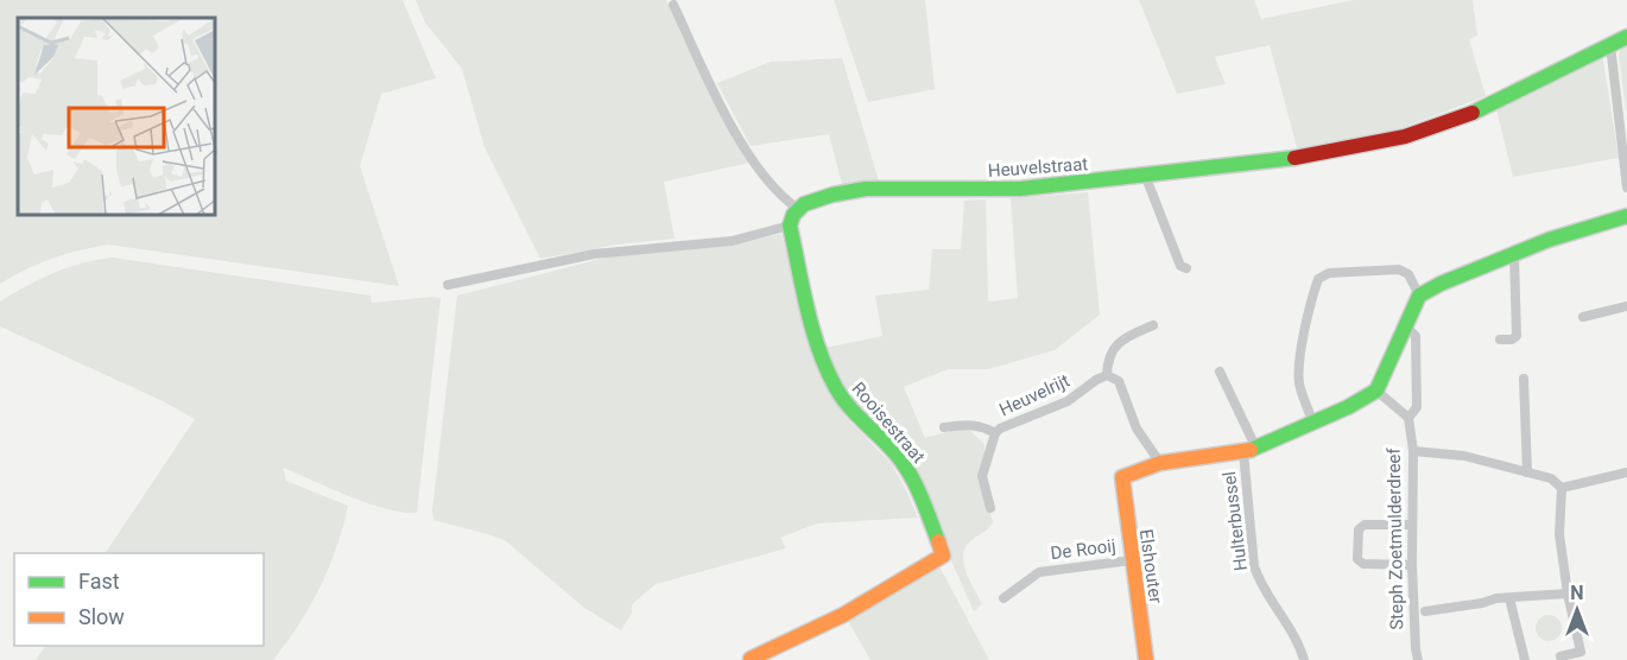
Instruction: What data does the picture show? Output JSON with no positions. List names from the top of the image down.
{
  "streets": {
    "street": [
      "Heuvelstraat",
      "Heuvelrijt",
      "Rooisestraat",
      "Hulterbussel",
      "Steph Zoetmulderdreef",
      "De Rooij",
      "Elshouter"
    ]
  },
  "crossings": [
    ["De Rooij", "Elshouter"]
  ],
  "legend": ["Fast", "Slow"],
  "north": "top"
}
